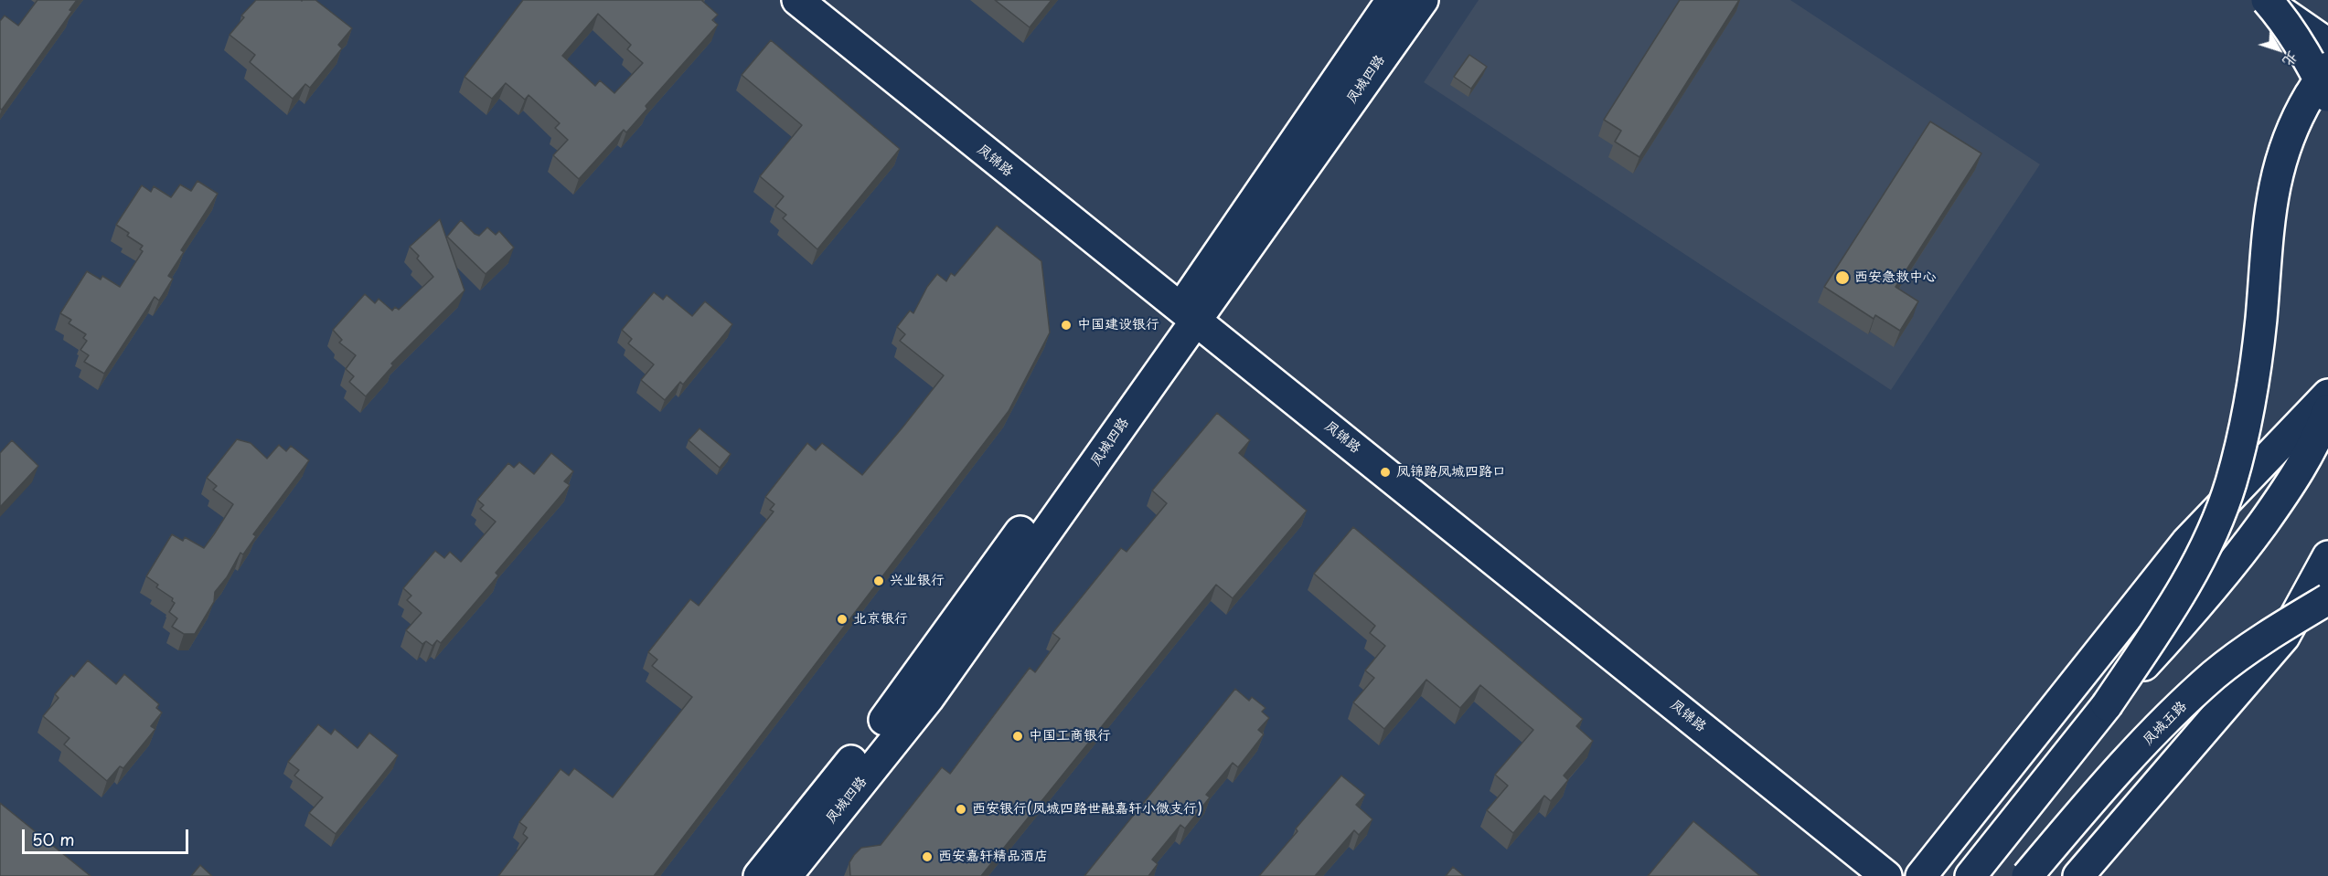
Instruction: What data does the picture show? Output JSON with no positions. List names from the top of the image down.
{
  "streets": {
    "main road": ["凤城四路", "凤锦路", "凤城五路"]
  },
  "crossings": [
    ["凤城四路", "凤锦路"]
  ],
  "places": [
    "西安急救中心",
    "中国建设银行",
    "凤锦路凤城四路口",
    "兴业银行",
    "北京银行",
    "中国工商银行",
    "西安银行(凤城四路世融嘉轩小微支行)",
    "西安嘉轩精品酒店"
  ],
  "scale_bar": "50 m",
  "north": "bottom right"
}
